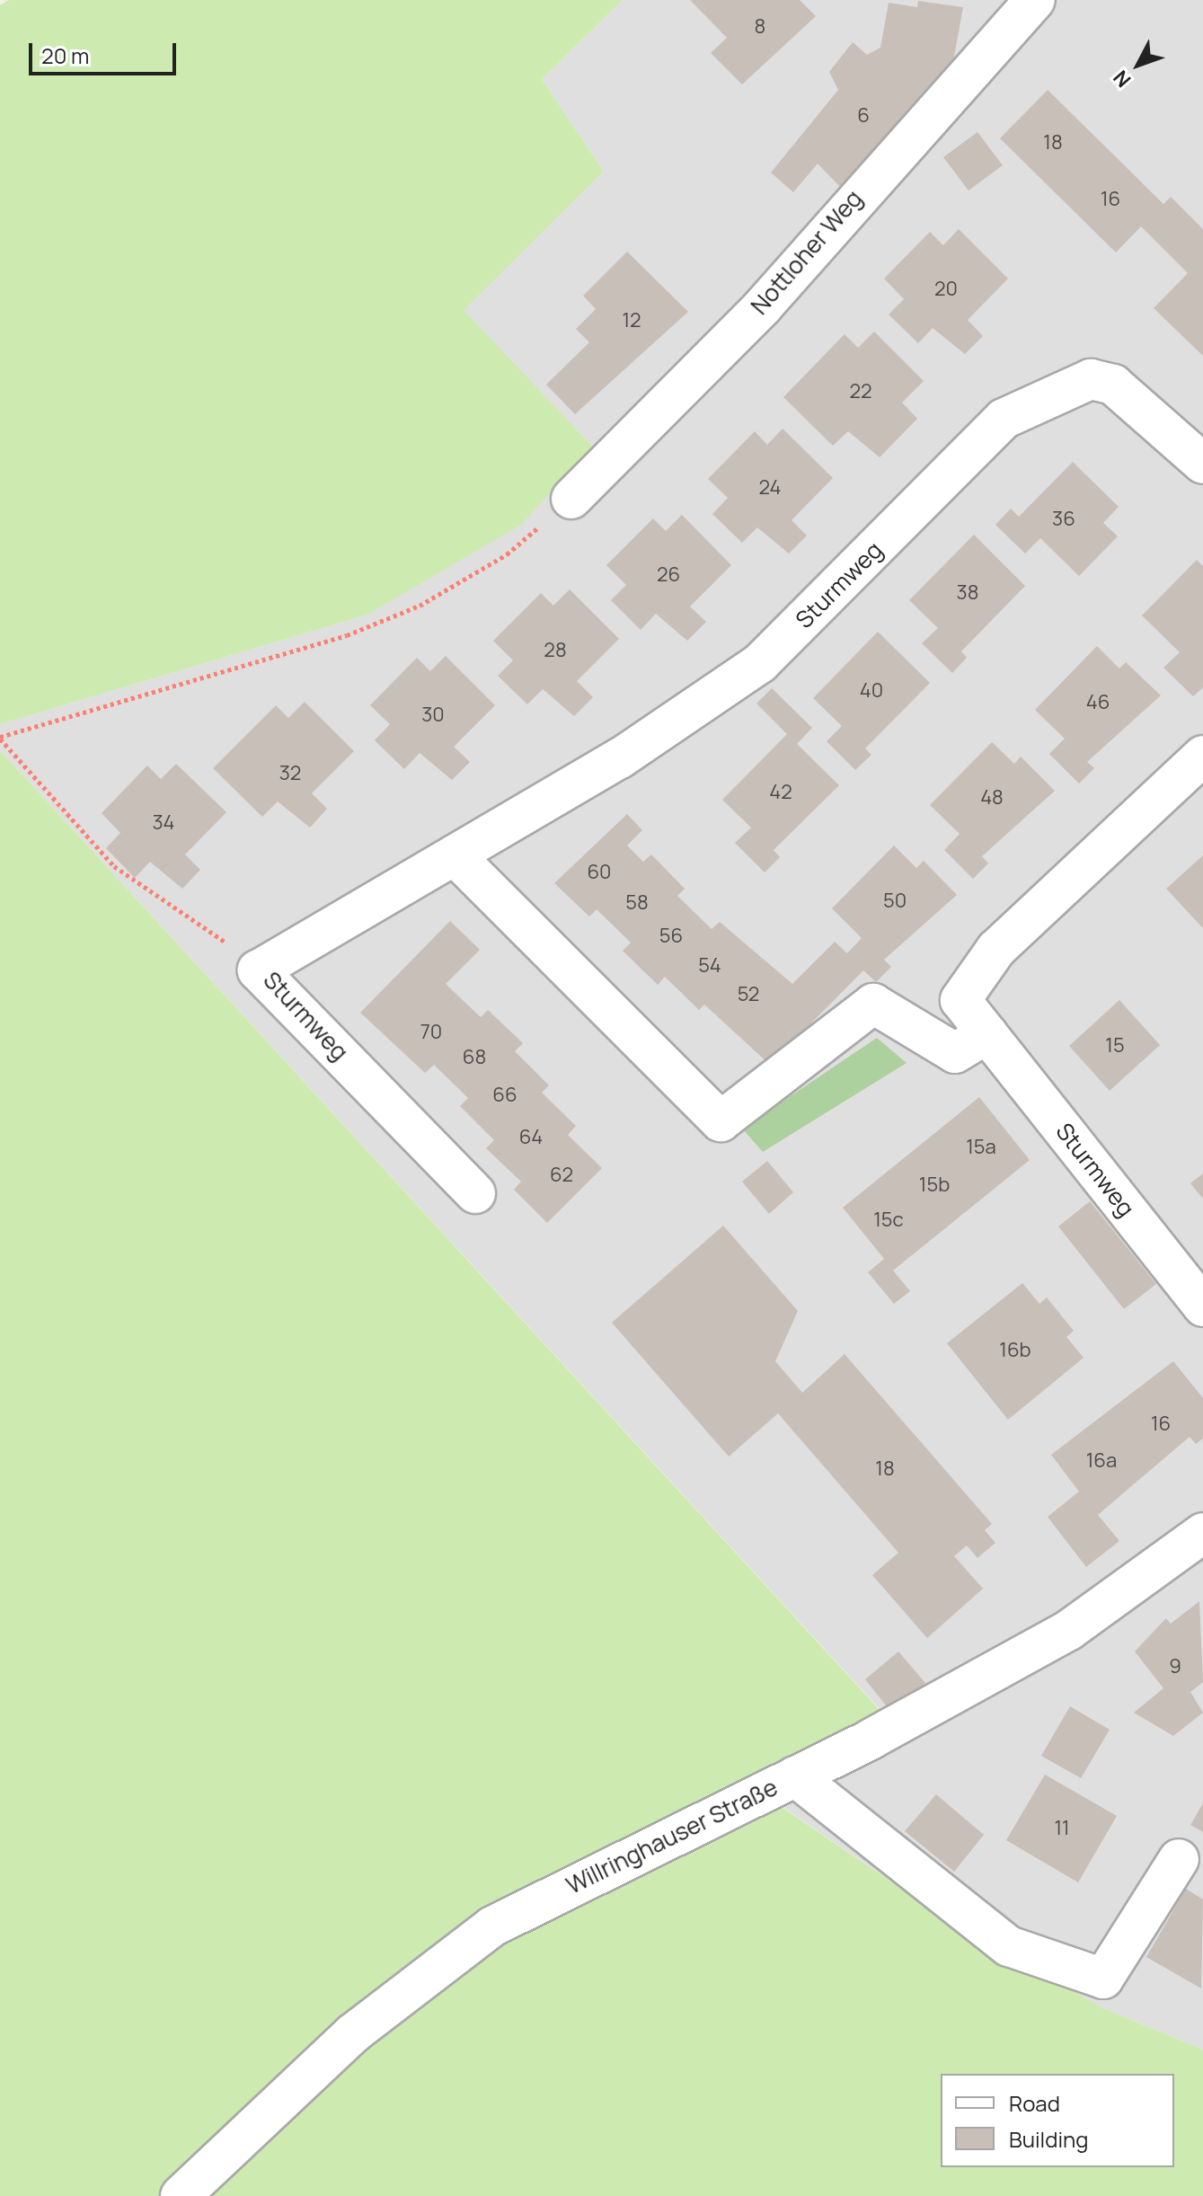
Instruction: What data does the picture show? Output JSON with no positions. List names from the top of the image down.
{
  "streets": {
    "street": ["Nottloher Weg", "Sturmweg", "Willringhauser Straße"]
  },
  "house_numbers": [
    "8",
    "6",
    "18",
    "16",
    "20",
    "12",
    "22",
    "24",
    "36",
    "26",
    "38",
    "28",
    "40",
    "46",
    "30",
    "32",
    "42",
    "48",
    "34",
    "60",
    "50",
    "58",
    "56",
    "54",
    "52",
    "70",
    "15",
    "68",
    "66",
    "64",
    "15a",
    "62",
    "15b",
    "15c",
    "16b",
    "16",
    "16a",
    "18",
    "9",
    "11"
  ],
  "legend": ["Road", "Building"],
  "scale_bar": "20 m",
  "north": "bottom left"
}
